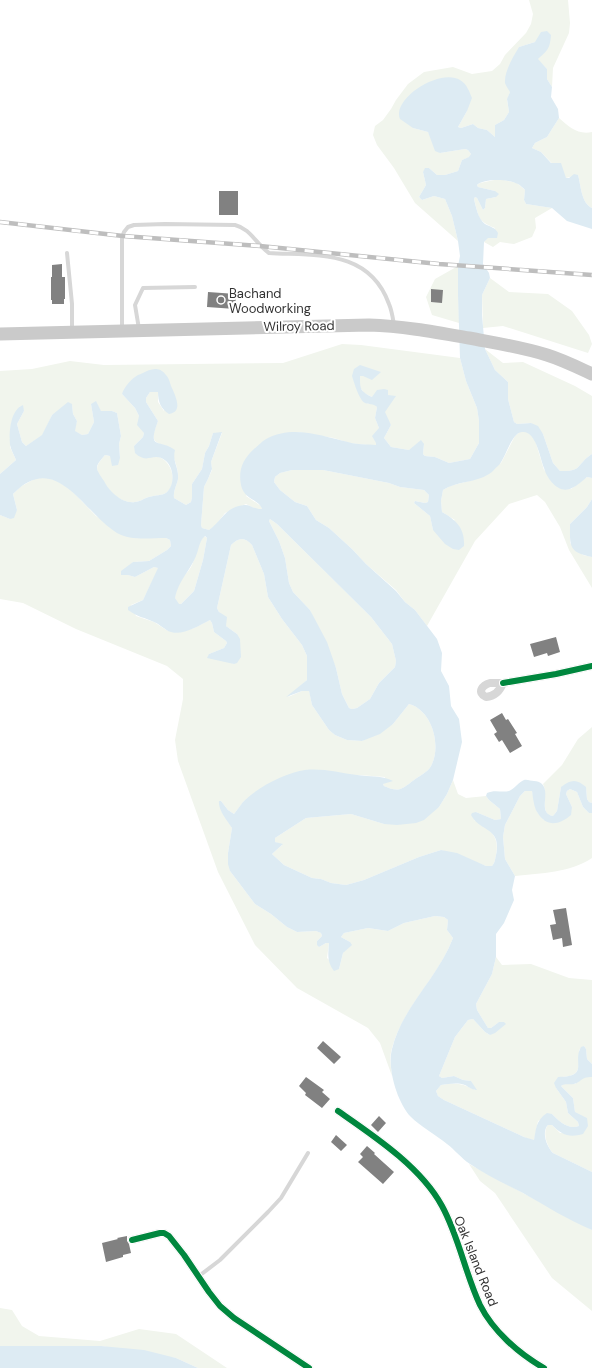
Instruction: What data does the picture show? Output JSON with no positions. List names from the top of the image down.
{
  "streets": {
    "main road": ["Wilroy Road"],
    "street": ["Oak Island Road"]
  },
  "places": ["Bachand Woodworking"]
}
